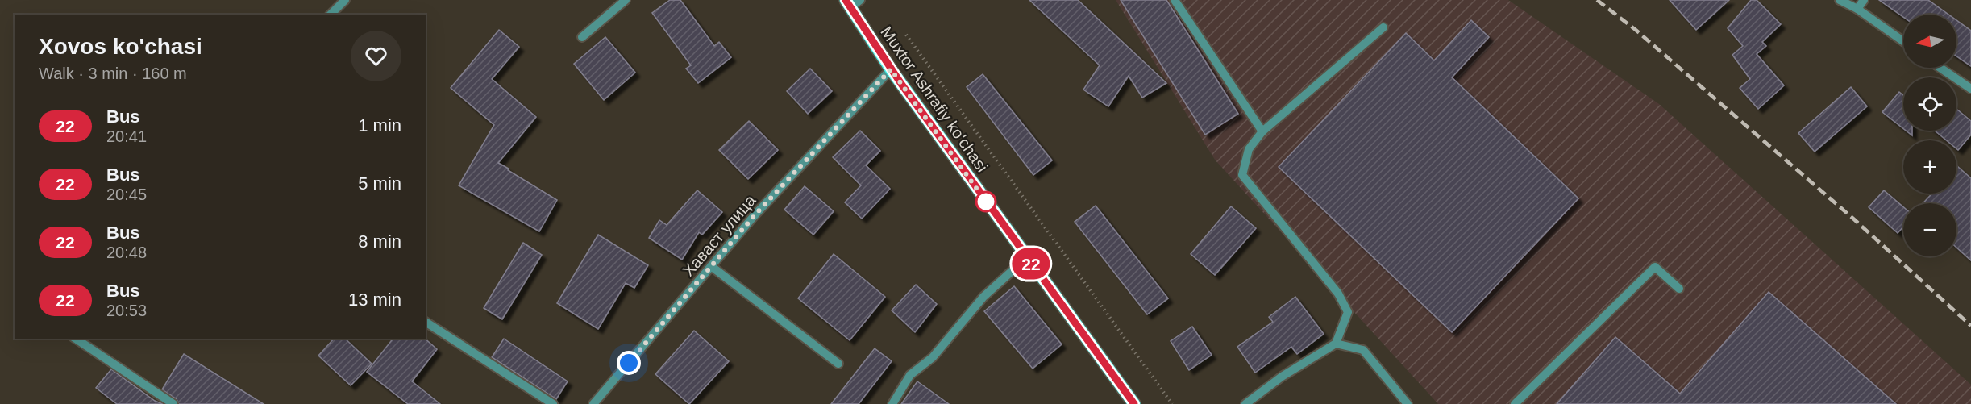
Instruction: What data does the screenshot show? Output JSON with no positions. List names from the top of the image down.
{
  "streets": {
    "main road": ["Muxtor Ashrafiy ko'chasi"],
    "street": ["Хаваст улица"]
  },
  "crossings": [
    ["Muxtor Ashrafiy ko'chasi", "Хаваст улица"]
  ],
  "lines": ["bus line 22"],
  "north": "left",
  "page": {
    "on_map": "22",
    "map_buttons": ["+", "−"],
    "heading": ["Xovos ko'chasi", "Walk · 3 min · 160 m"],
    "list": [
      {
        "mark": "22",
        "name": "Bus",
        "note": "20:41",
        "value": "1 min"
      },
      {
        "mark": "22",
        "name": "Bus",
        "note": "20:45",
        "value": "5 min"
      },
      {
        "mark": "22",
        "name": "Bus",
        "note": "20:48",
        "value": "8 min"
      },
      {
        "mark": "22",
        "name": "Bus",
        "note": "20:53",
        "value": "13 min"
      }
    ]
  }
}
